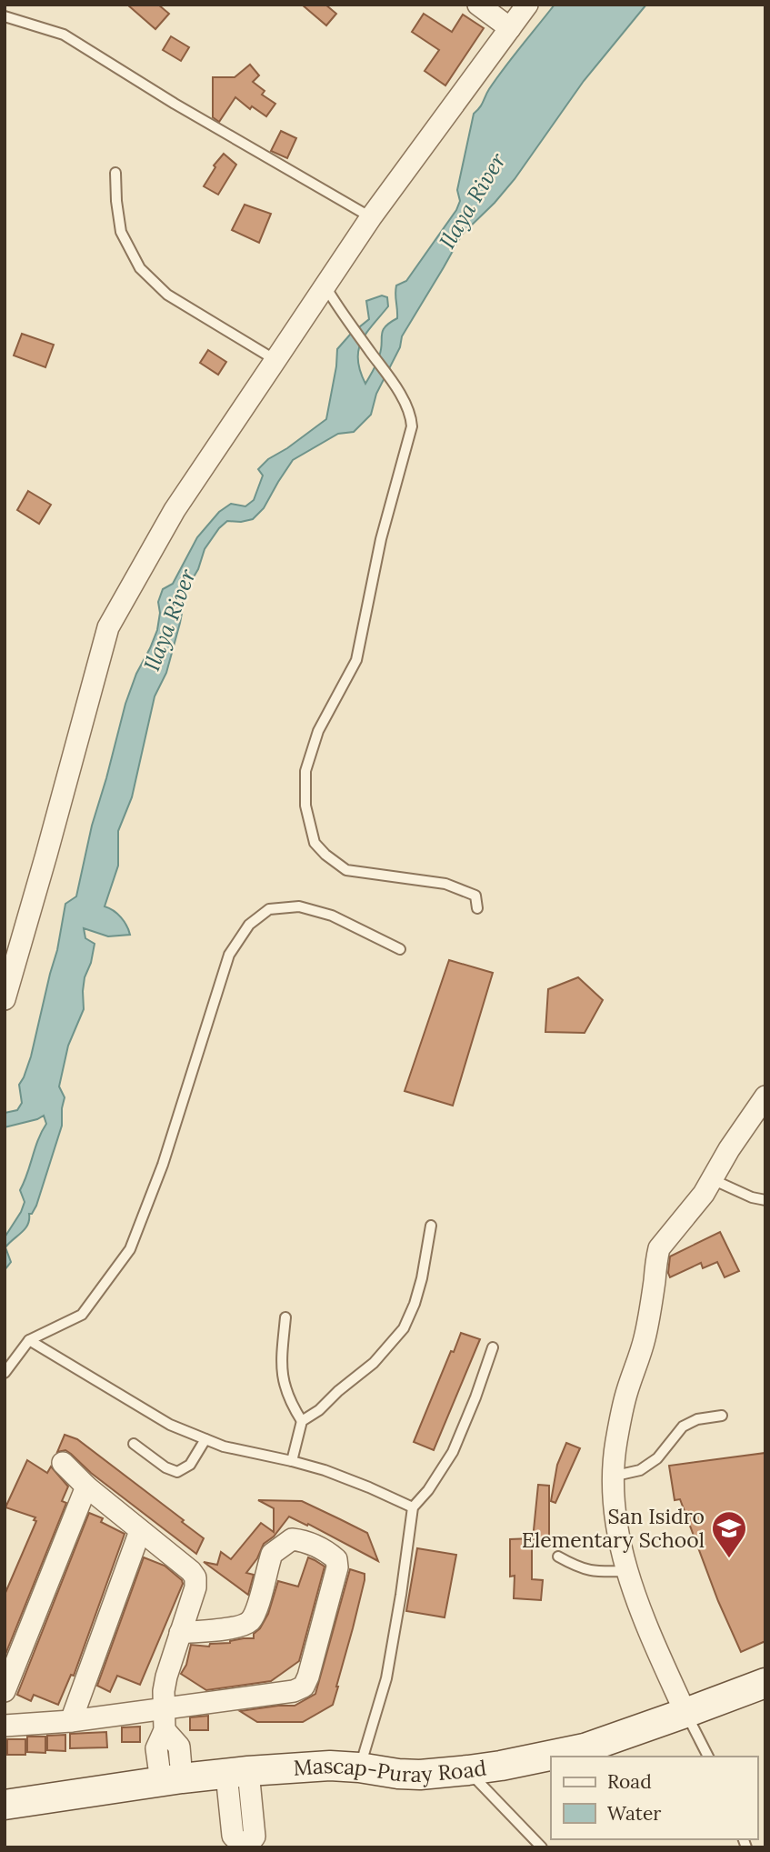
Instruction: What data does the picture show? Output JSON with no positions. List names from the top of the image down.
{
  "streets": {
    "street": ["Mascap-Puray Road"]
  },
  "water": ["Ilaya River"],
  "places": {
    "school or university": ["San Isidro Elementary School"]
  },
  "legend": ["Road", "Water"]
}
